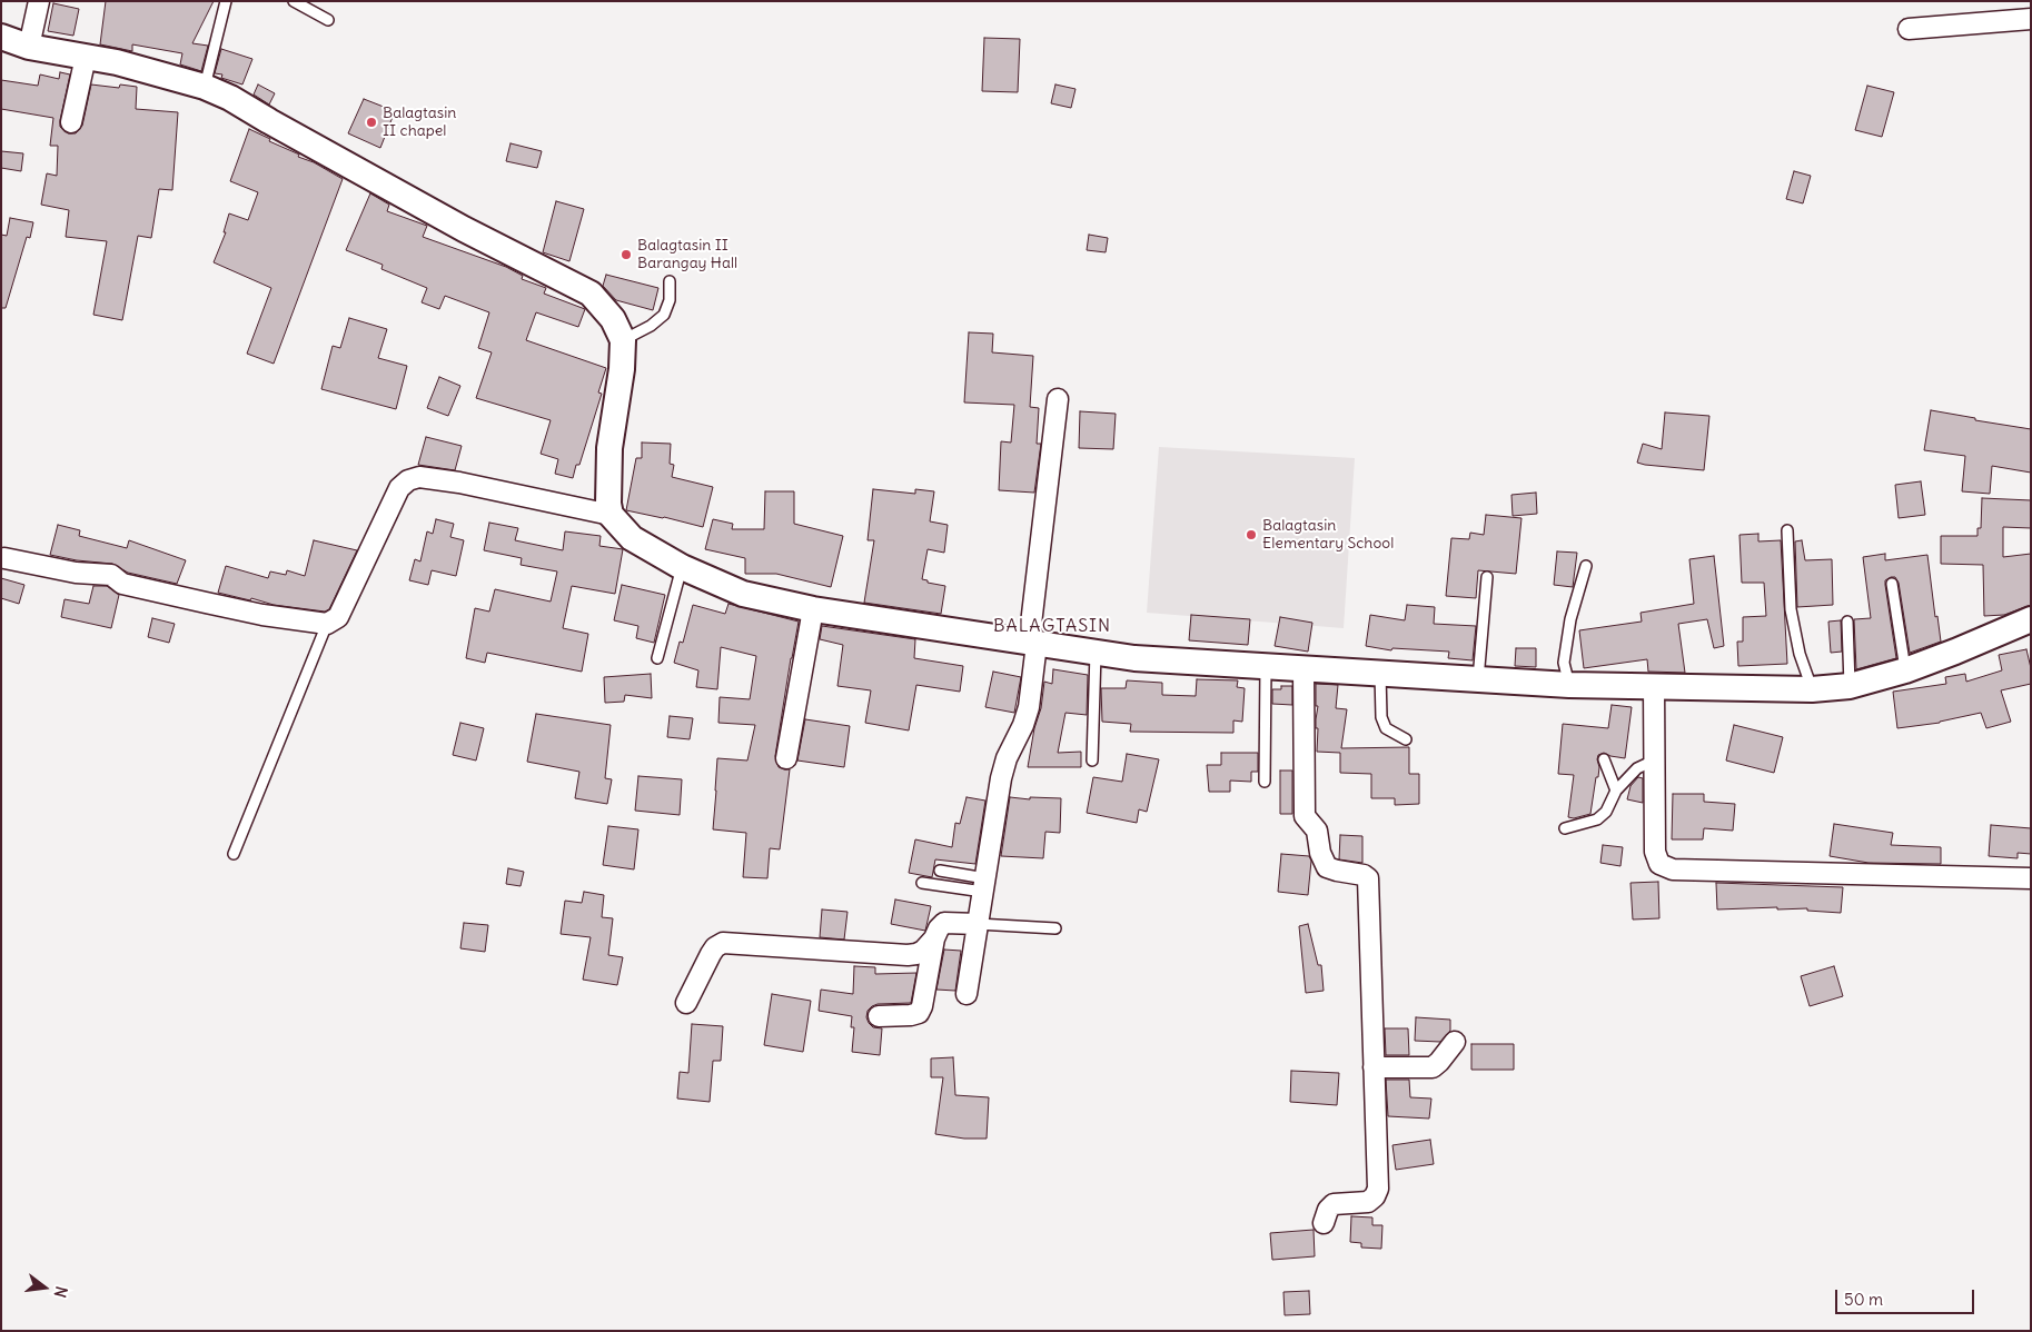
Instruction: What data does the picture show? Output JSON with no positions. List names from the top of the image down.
{
  "districts": ["BALAGTASIN"],
  "places": ["Balagtasin II chapel", "Balagtasin II Barangay Hall", "Balagtasin Elementary School"],
  "scale_bar": "50 m",
  "north": "right"
}
